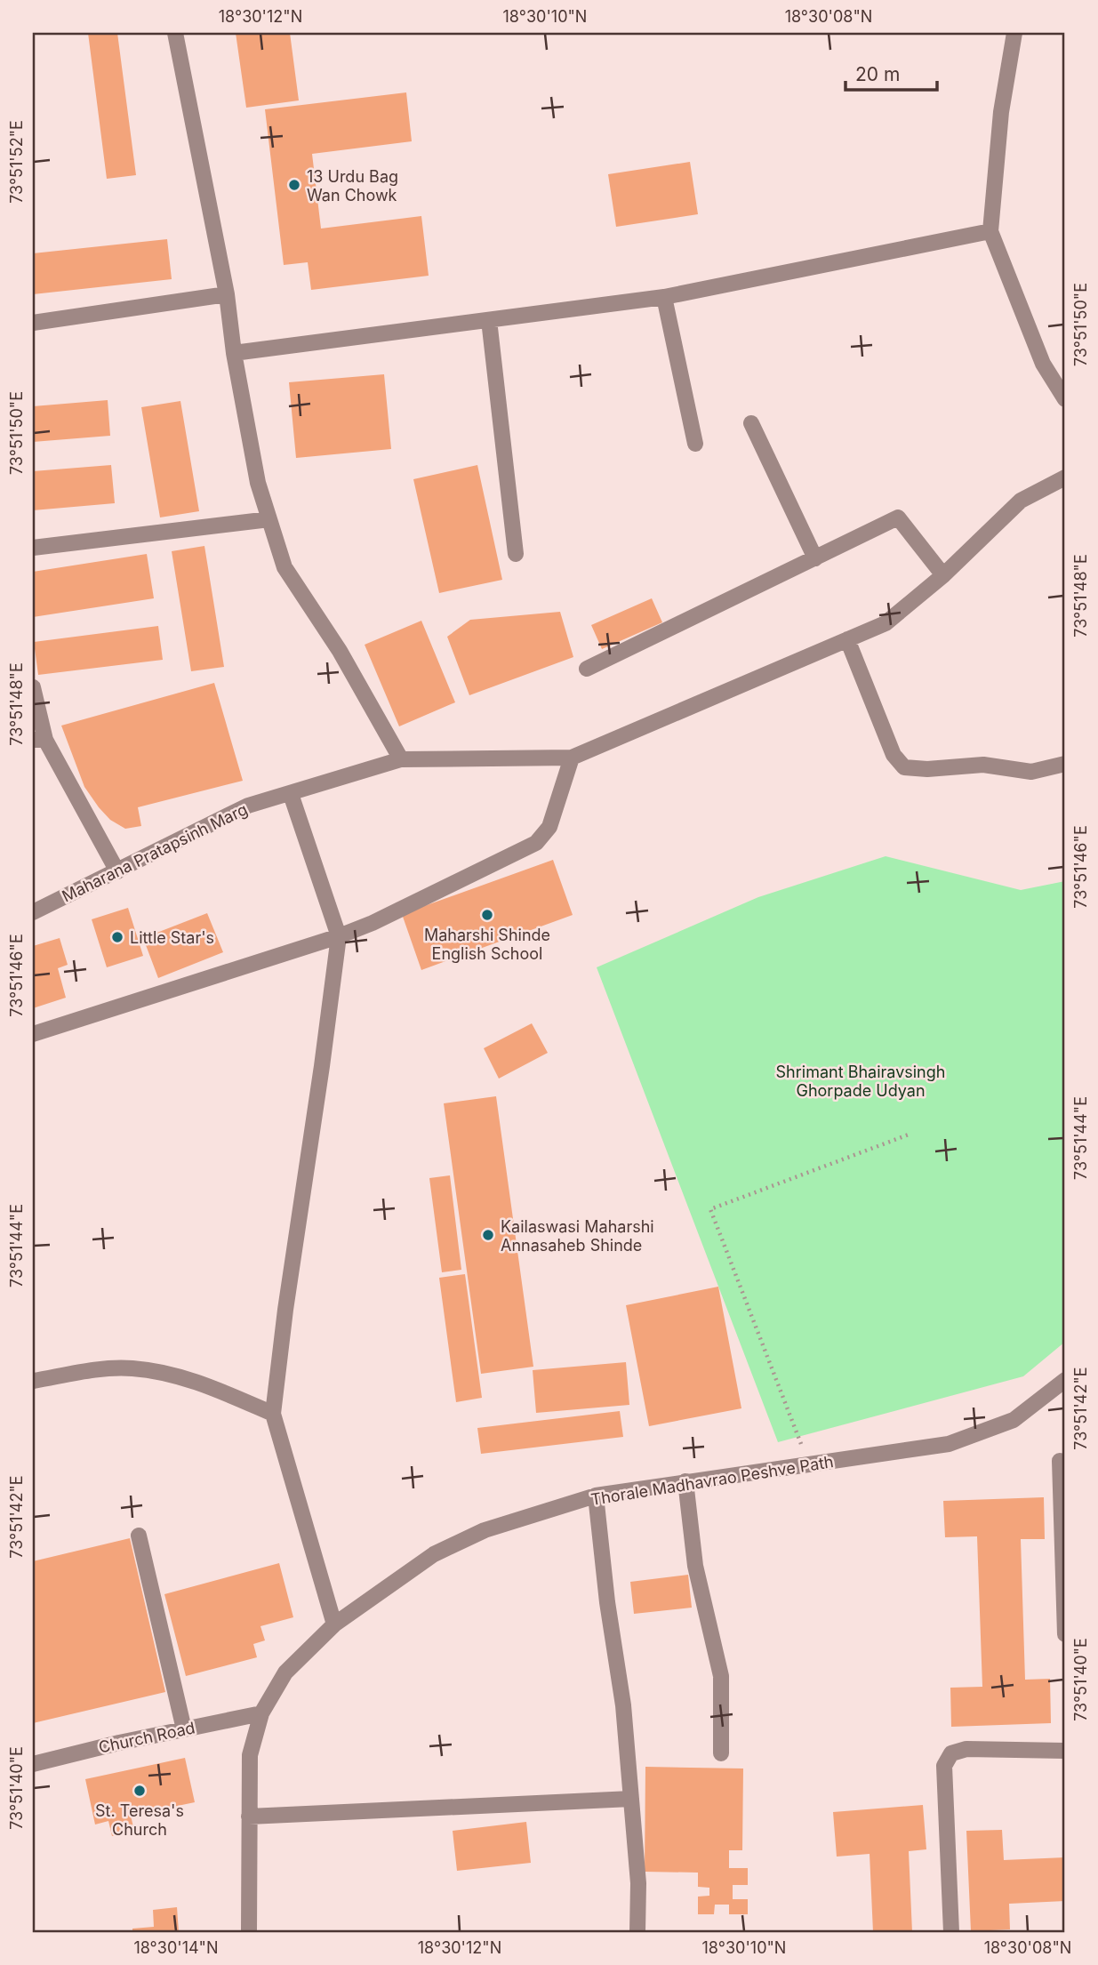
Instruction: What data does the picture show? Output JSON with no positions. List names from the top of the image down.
{
  "streets": {
    "street": ["Maharana Pratapsinh Marg", "Thorale Madhavrao Peshve Path", "Church Road"]
  },
  "crossings": [
    ["Thorale Madhavrao Peshve Path", "Church Road"]
  ],
  "parks": ["Shrimant Bhairavsingh Ghorpade Udyan"],
  "places": [
    "13 Urdu Bag Wan Chowk",
    "Maharshi Shinde English School",
    "Little Star's",
    "Kailaswasi Maharshi Annasaheb Shinde",
    "St. Teresa's Church"
  ],
  "scale_bar": "20 m",
  "coordinates": [
    "18°30'12\"N",
    "18°30'10\"N",
    "18°30'08\"N",
    "73°51'52\"E",
    "73°51'50\"E",
    "73°51'48\"E",
    "73°51'46\"E",
    "73°51'44\"E",
    "73°51'42\"E",
    "73°51'40\"E",
    "18°30'14\"N"
  ]
}
